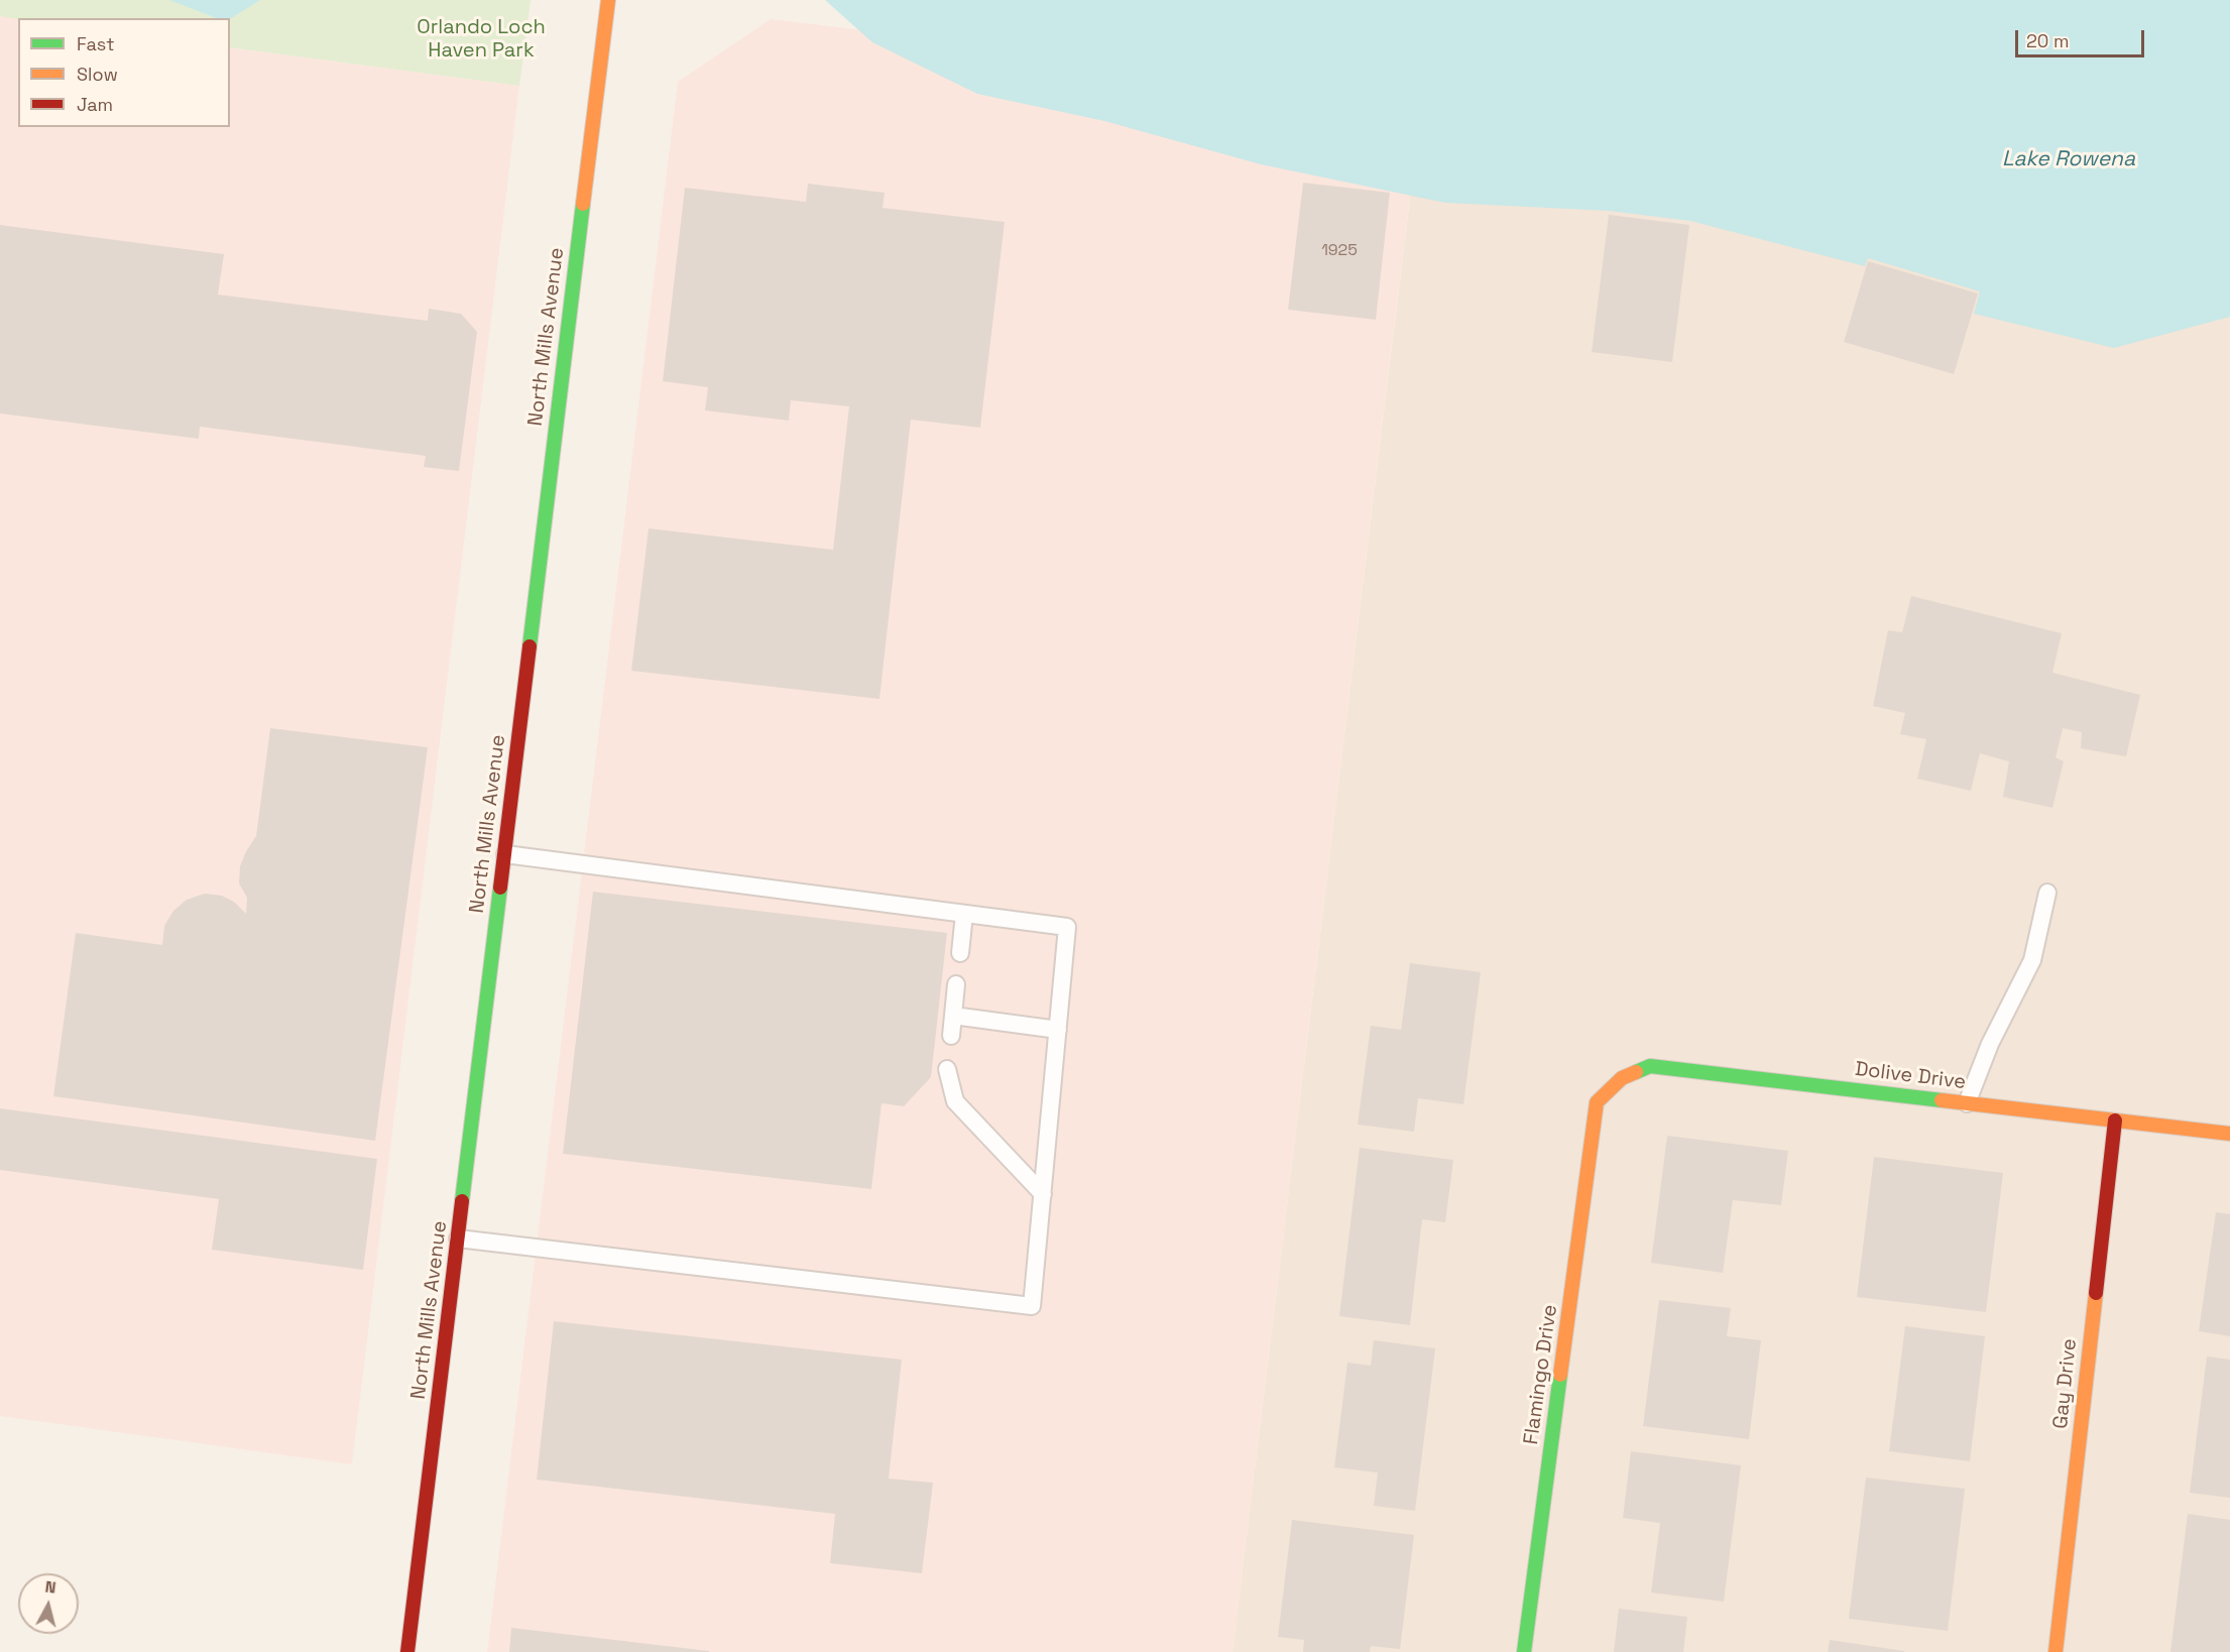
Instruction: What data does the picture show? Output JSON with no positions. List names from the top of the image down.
{
  "streets": {
    "street": [
      "North Mills Avenue",
      "Dolive Drive",
      "Flamingo Drive",
      "Gay Drive"
    ]
  },
  "crossings": [
    ["Dolive Drive", "Flamingo Drive"],
    ["Dolive Drive", "Gay Drive"]
  ],
  "water": ["Lake Rowena"],
  "parks": ["Orlando Loch Haven Park"],
  "house_numbers": ["1925"],
  "legend": ["Fast", "Slow", "Jam"],
  "scale_bar": "20 m",
  "north": "top"
}
